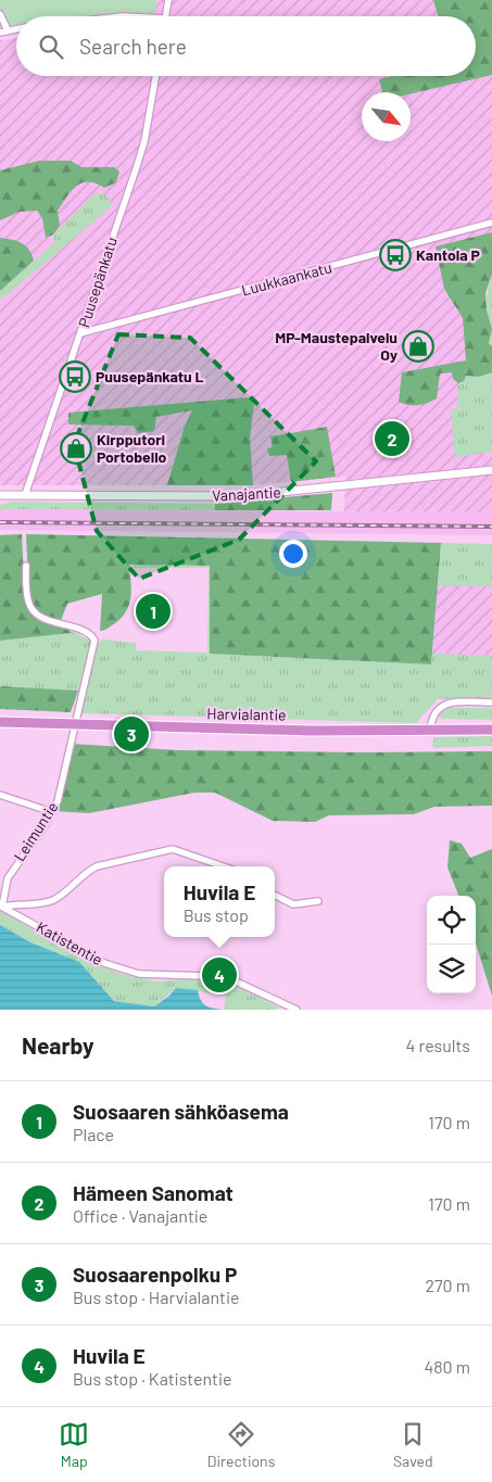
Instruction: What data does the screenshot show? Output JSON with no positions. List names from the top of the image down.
{
  "streets": {
    "highway": ["Harvialantie"],
    "street": [
      "Luukkaankatu",
      "Puusepänkatu",
      "Vanajantie",
      "Leimuntie",
      "Katistentie"
    ]
  },
  "crossings": [
    ["Luukkaankatu", "Puusepänkatu"],
    ["Puusepänkatu", "Vanajantie"],
    ["Harvialantie", "Leimuntie"],
    ["Leimuntie", "Katistentie"]
  ],
  "places": {
    "bus stop": ["Kantola P", "Puusepänkatu L"],
    "shop": ["MP-Maustepalvelu Oy", "Kirpputori Portobello"]
  },
  "north": "bottom right",
  "page": {
    "search": "Search here",
    "pins": [
      "2",
      "1",
      "3",
      "4"
    ],
    "popup": ["Huvila E", "Bus stop"],
    "heading": ["Nearby", "4 results"],
    "list": [
      {
        "mark": "1",
        "name": "Suosaaren sähköasema",
        "note": "Place",
        "value": "170 m"
      },
      {
        "mark": "2",
        "name": "Hämeen Sanomat",
        "note": "Office · Vanajantie",
        "value": "170 m"
      },
      {
        "mark": "3",
        "name": "Suosaarenpolku P",
        "note": "Bus stop · Harvialantie",
        "value": "270 m"
      },
      {
        "mark": "4",
        "name": "Huvila E",
        "note": "Bus stop · Katistentie",
        "value": "480 m"
      }
    ],
    "nav": ["Map", "Directions", "Saved"]
  }
}
